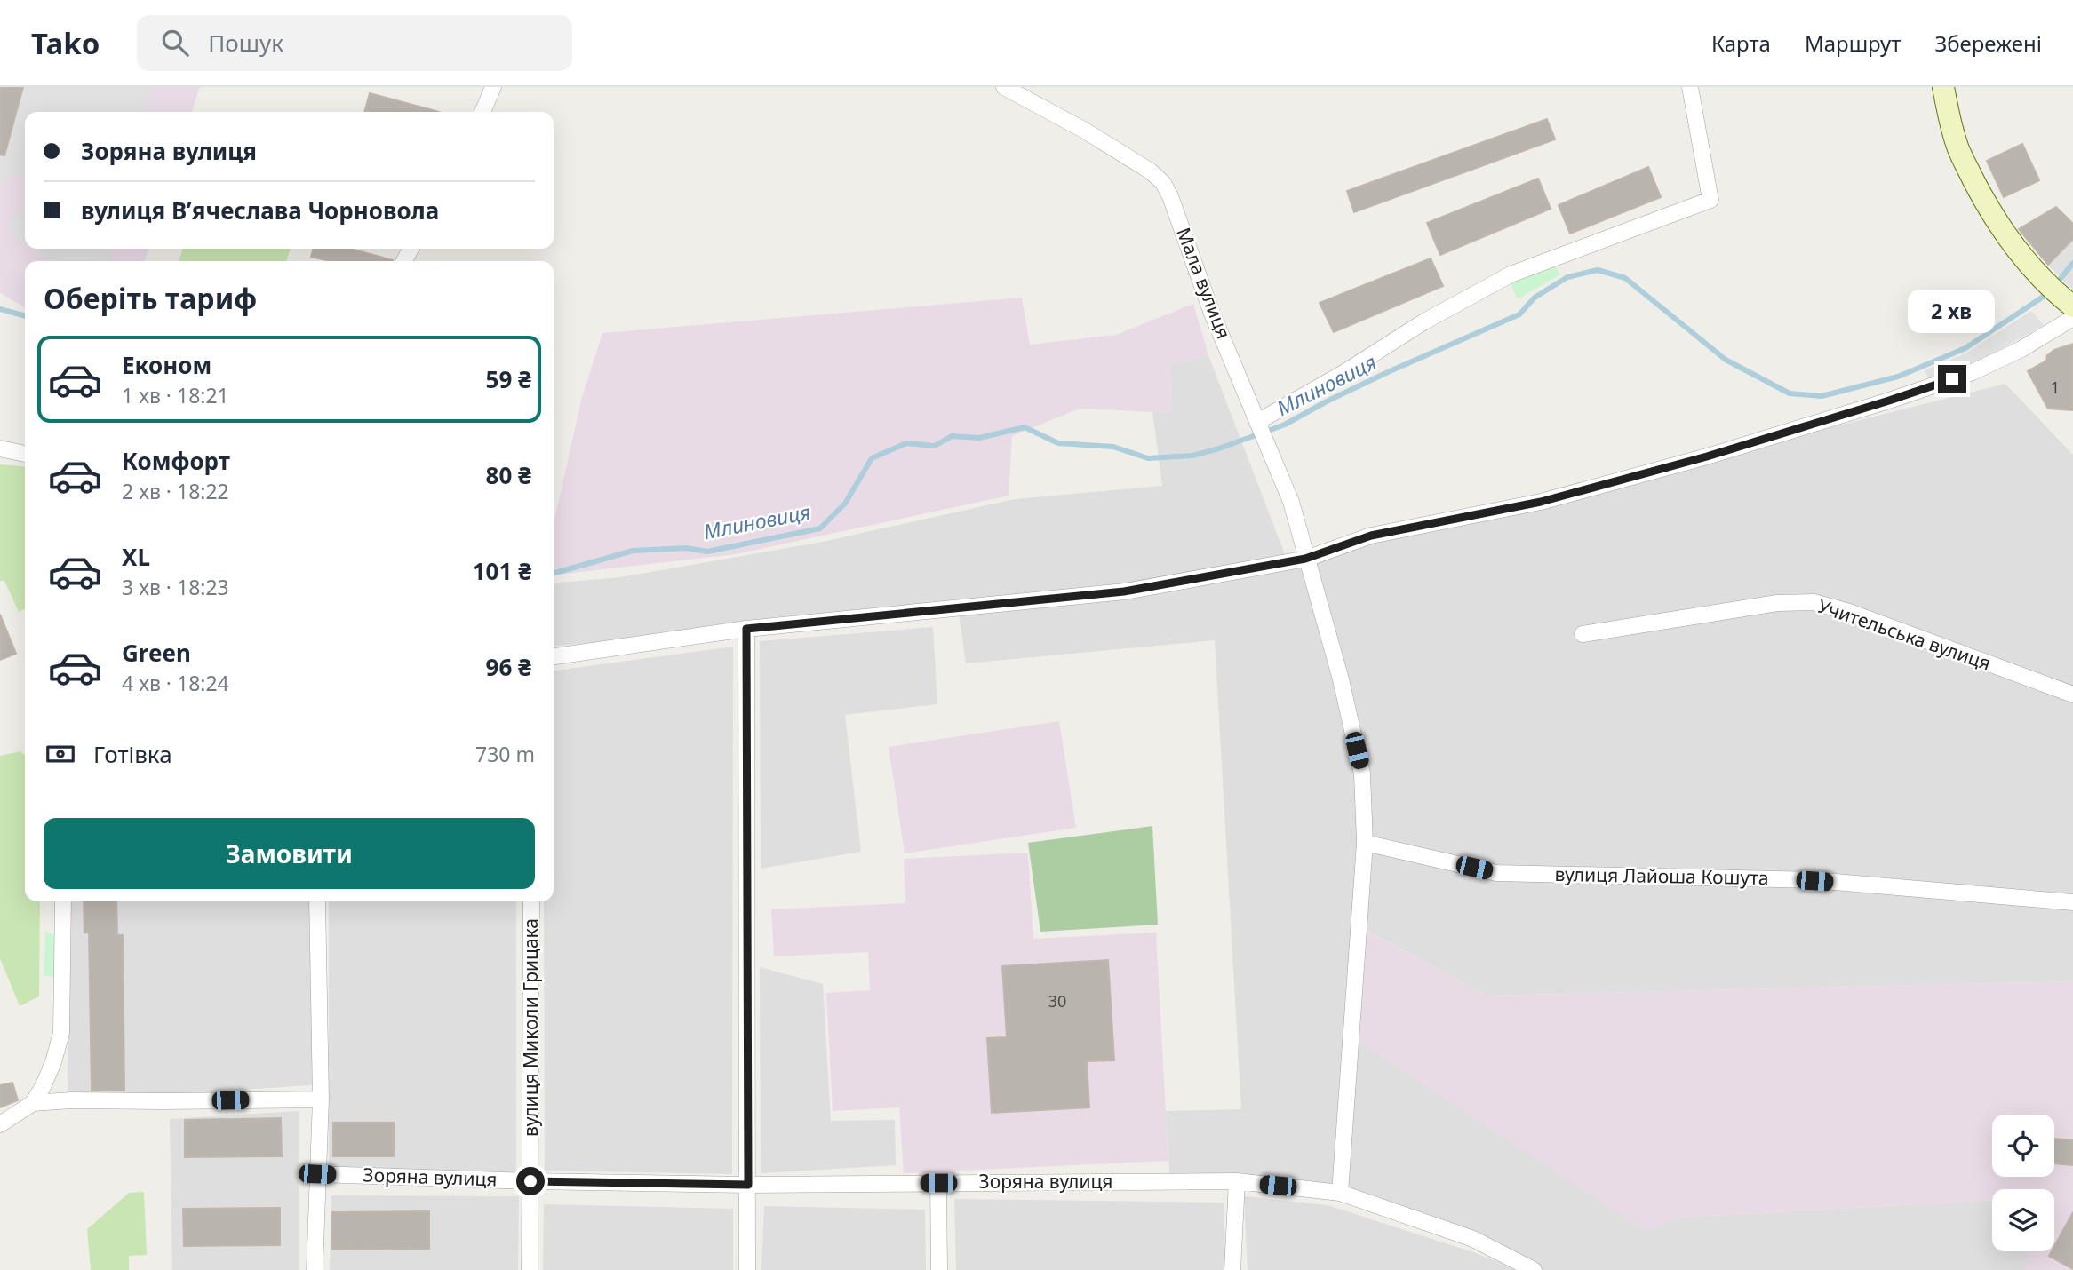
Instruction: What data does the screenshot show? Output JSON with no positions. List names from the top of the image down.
{
  "streets": {
    "street": [
      "Мала вулиця",
      "Учительська вулиця",
      "вулиця Лайоша Кошута",
      "вулиця Миколи Грицака",
      "Зоряна вулиця"
    ]
  },
  "crossings": [
    ["Мала вулиця", "вулиця Лайоша Кошута"],
    ["Мала вулиця", "Зоряна вулиця"],
    ["вулиця Миколи Грицака", "Зоряна вулиця"]
  ],
  "water": ["Млиновиця"],
  "house_numbers": ["1", "30"],
  "page": {
    "header": "Tako",
    "search": "Пошук",
    "nav": ["Карта", "Маршрут", "Збережені"],
    "banner": ["Зоряна вулиця", "вулиця Вʼячеслава Чорновола"],
    "heading": "Оберіть тариф",
    "bubble": "2 хв",
    "list": [
      {
        "name": "Економ",
        "note": "1 хв · 18:21",
        "value": "59 ₴"
      },
      {
        "name": "Комфорт",
        "note": "2 хв · 18:22",
        "value": "80 ₴"
      },
      {
        "name": "XL",
        "note": "3 хв · 18:23",
        "value": "101 ₴"
      },
      {
        "name": "Green",
        "note": "4 хв · 18:24",
        "value": "96 ₴"
      }
    ],
    "pay": ["Готівка", "730 m"],
    "buttons": "Замовити"
  }
}
